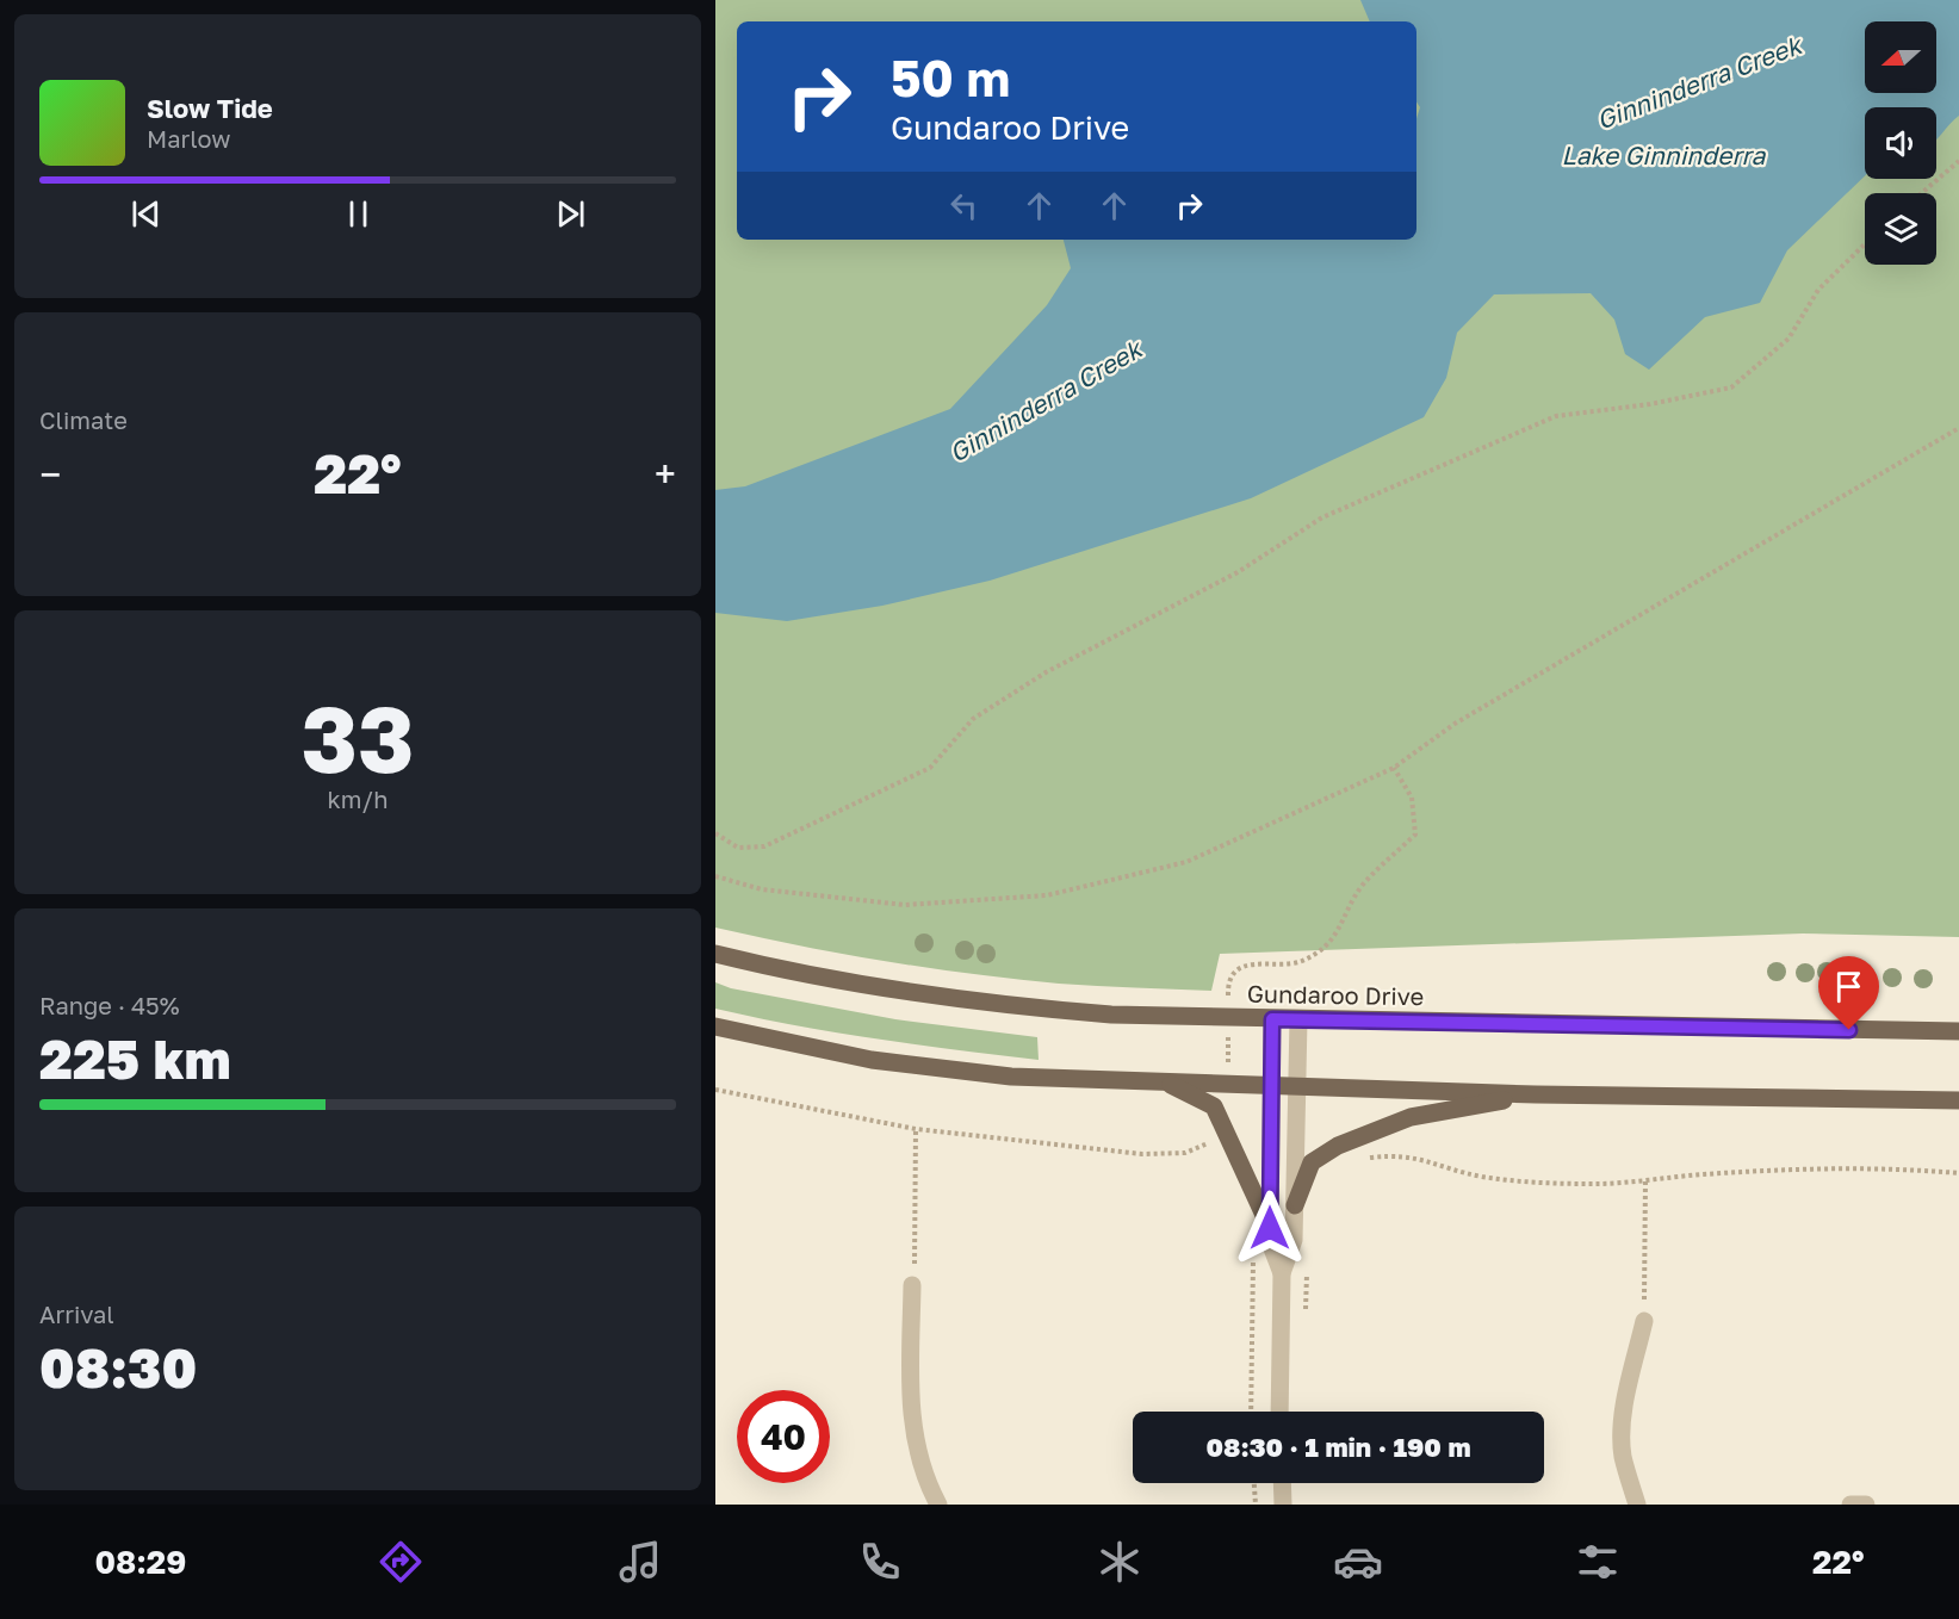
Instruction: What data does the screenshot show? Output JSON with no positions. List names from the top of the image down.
{
  "streets": {
    "main road": ["Gundaroo Drive"]
  },
  "water": ["Ginninderra Creek", "Lake Ginninderra"],
  "north": "left",
  "page": {
    "turn": ["50 m", "Gundaroo Drive"],
    "song": ["Slow Tide", "Marlow"],
    "tile": [
      "Climate",
      ["33", "km/h"],
      ["Range · 45%", "225 km"],
      ["Arrival", "08:30"]
    ],
    "heat": ["−", "22°", "+"],
    "limit": "40",
    "trip": "08:30 · 1 min · 190 m",
    "tabs": ["08:29", "22°"]
  }
}
